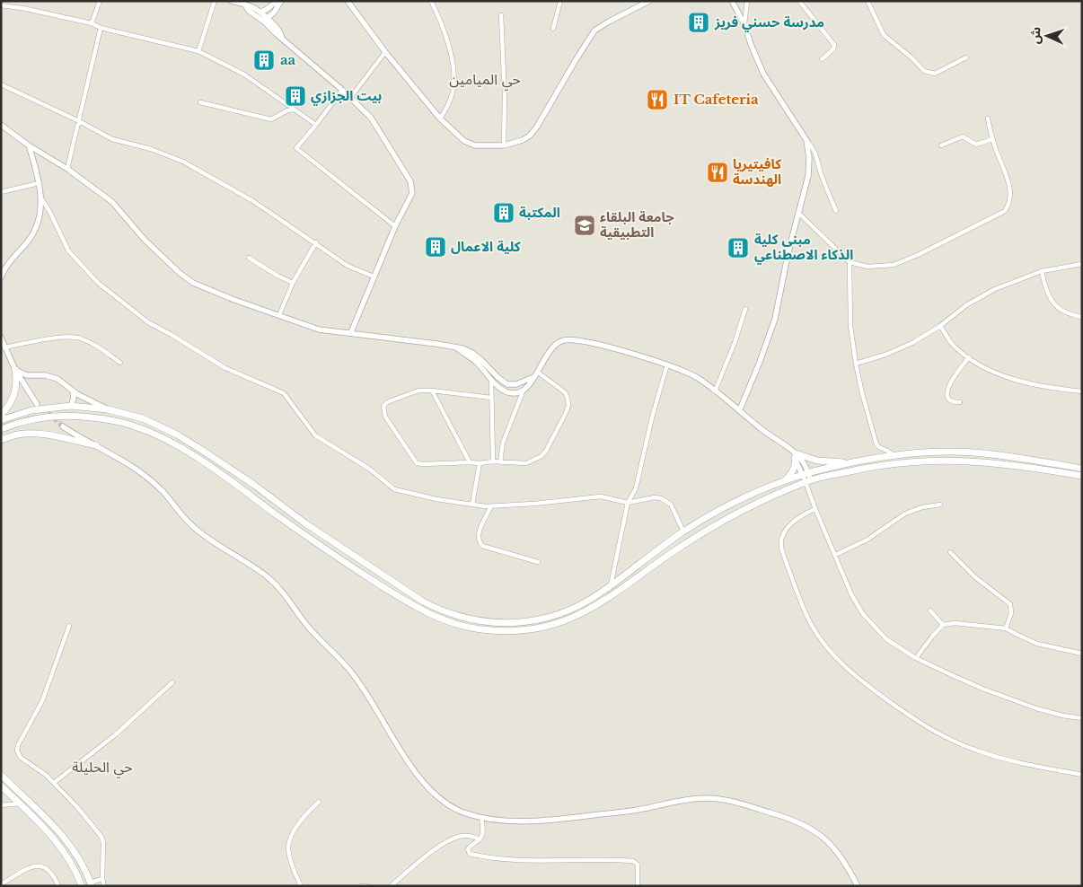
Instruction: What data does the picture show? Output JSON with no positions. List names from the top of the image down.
{
  "districts": ["حي الميامين", "حي الحليلة"],
  "places": {
    "building": [
      "مدرسة حسني فريز",
      "aa",
      "بيت الجزازي",
      "المكتبة",
      "كلية الاعمال",
      "مبنى كلية الذكاء الاصطناعي"
    ],
    "restaurant": ["IT Cafeteria", "كافيتيريا الهندسة"],
    "school or university": ["جامعة البلقاء التطبيقية"]
  },
  "north": "left"
}
